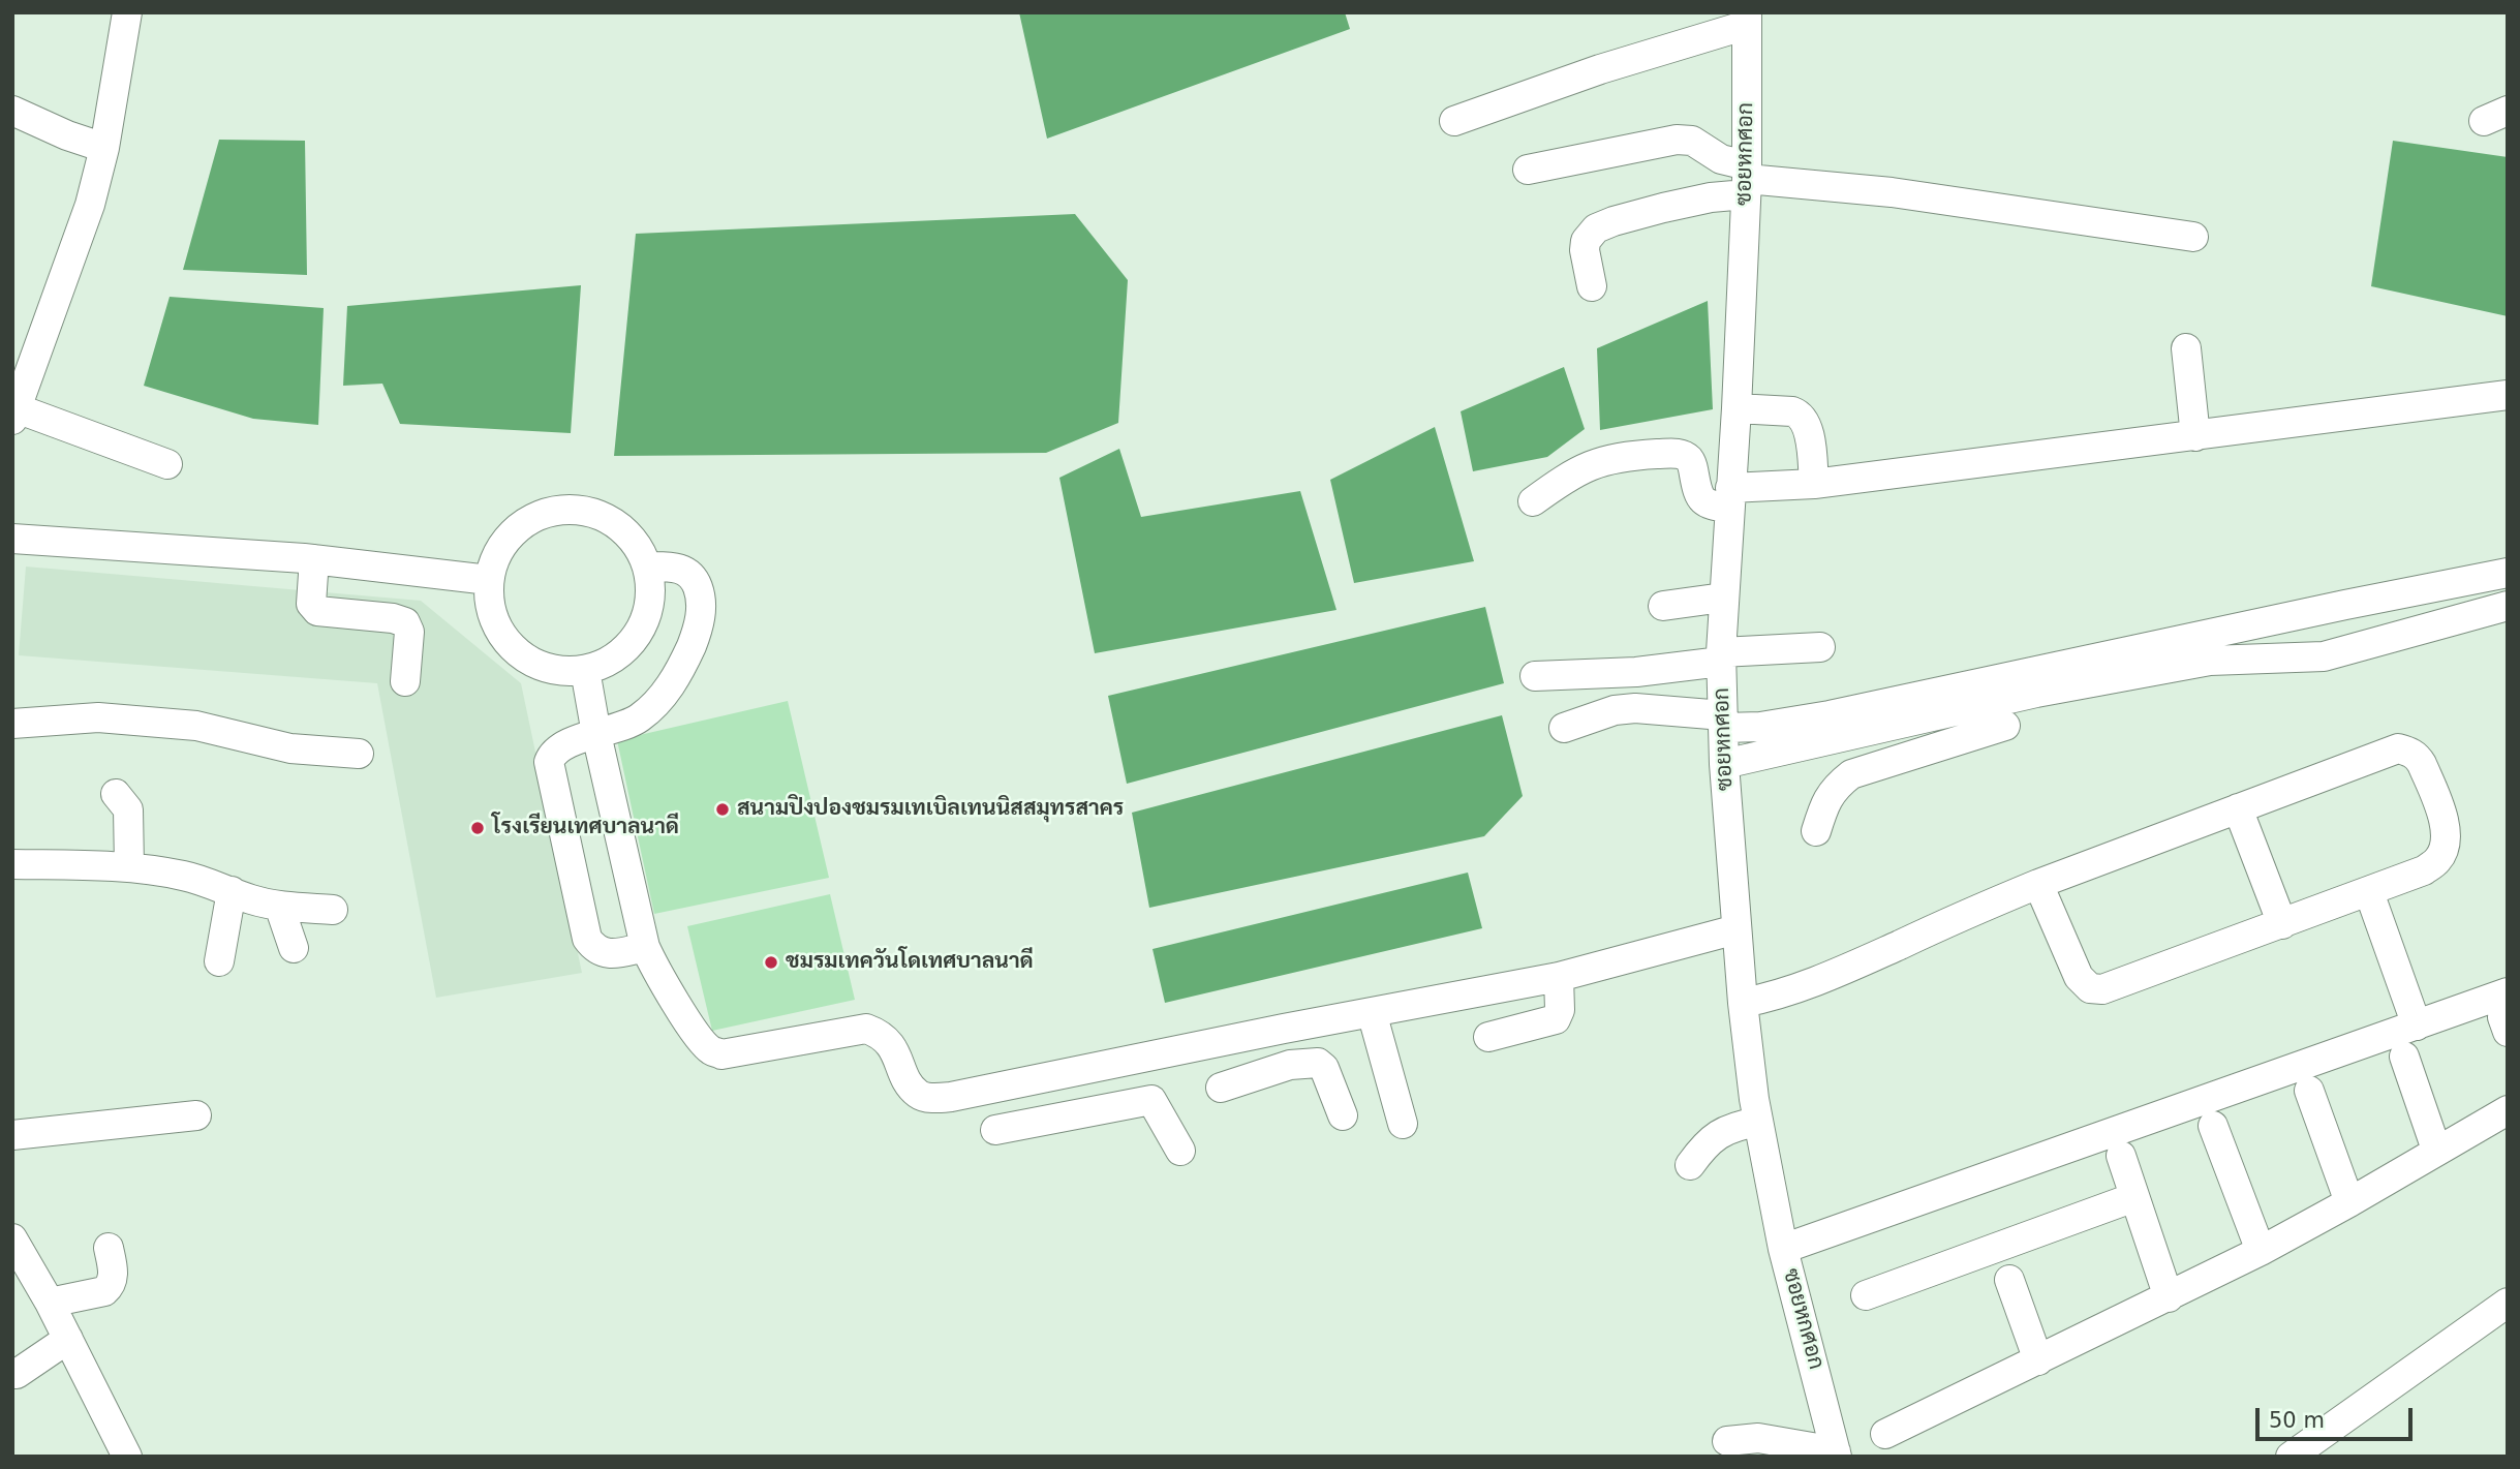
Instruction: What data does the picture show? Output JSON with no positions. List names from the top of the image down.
{
  "streets": {
    "street": ["ซอยหกศอก"]
  },
  "places": ["สนามปิงปองชมรมเทเบิลเทนนิสสมุทรสาคร", "โรงเรียนเทศบาลนาดี", "ชมรมเทควันโดเทศบาลนาดี"],
  "scale_bar": "50 m"
}
